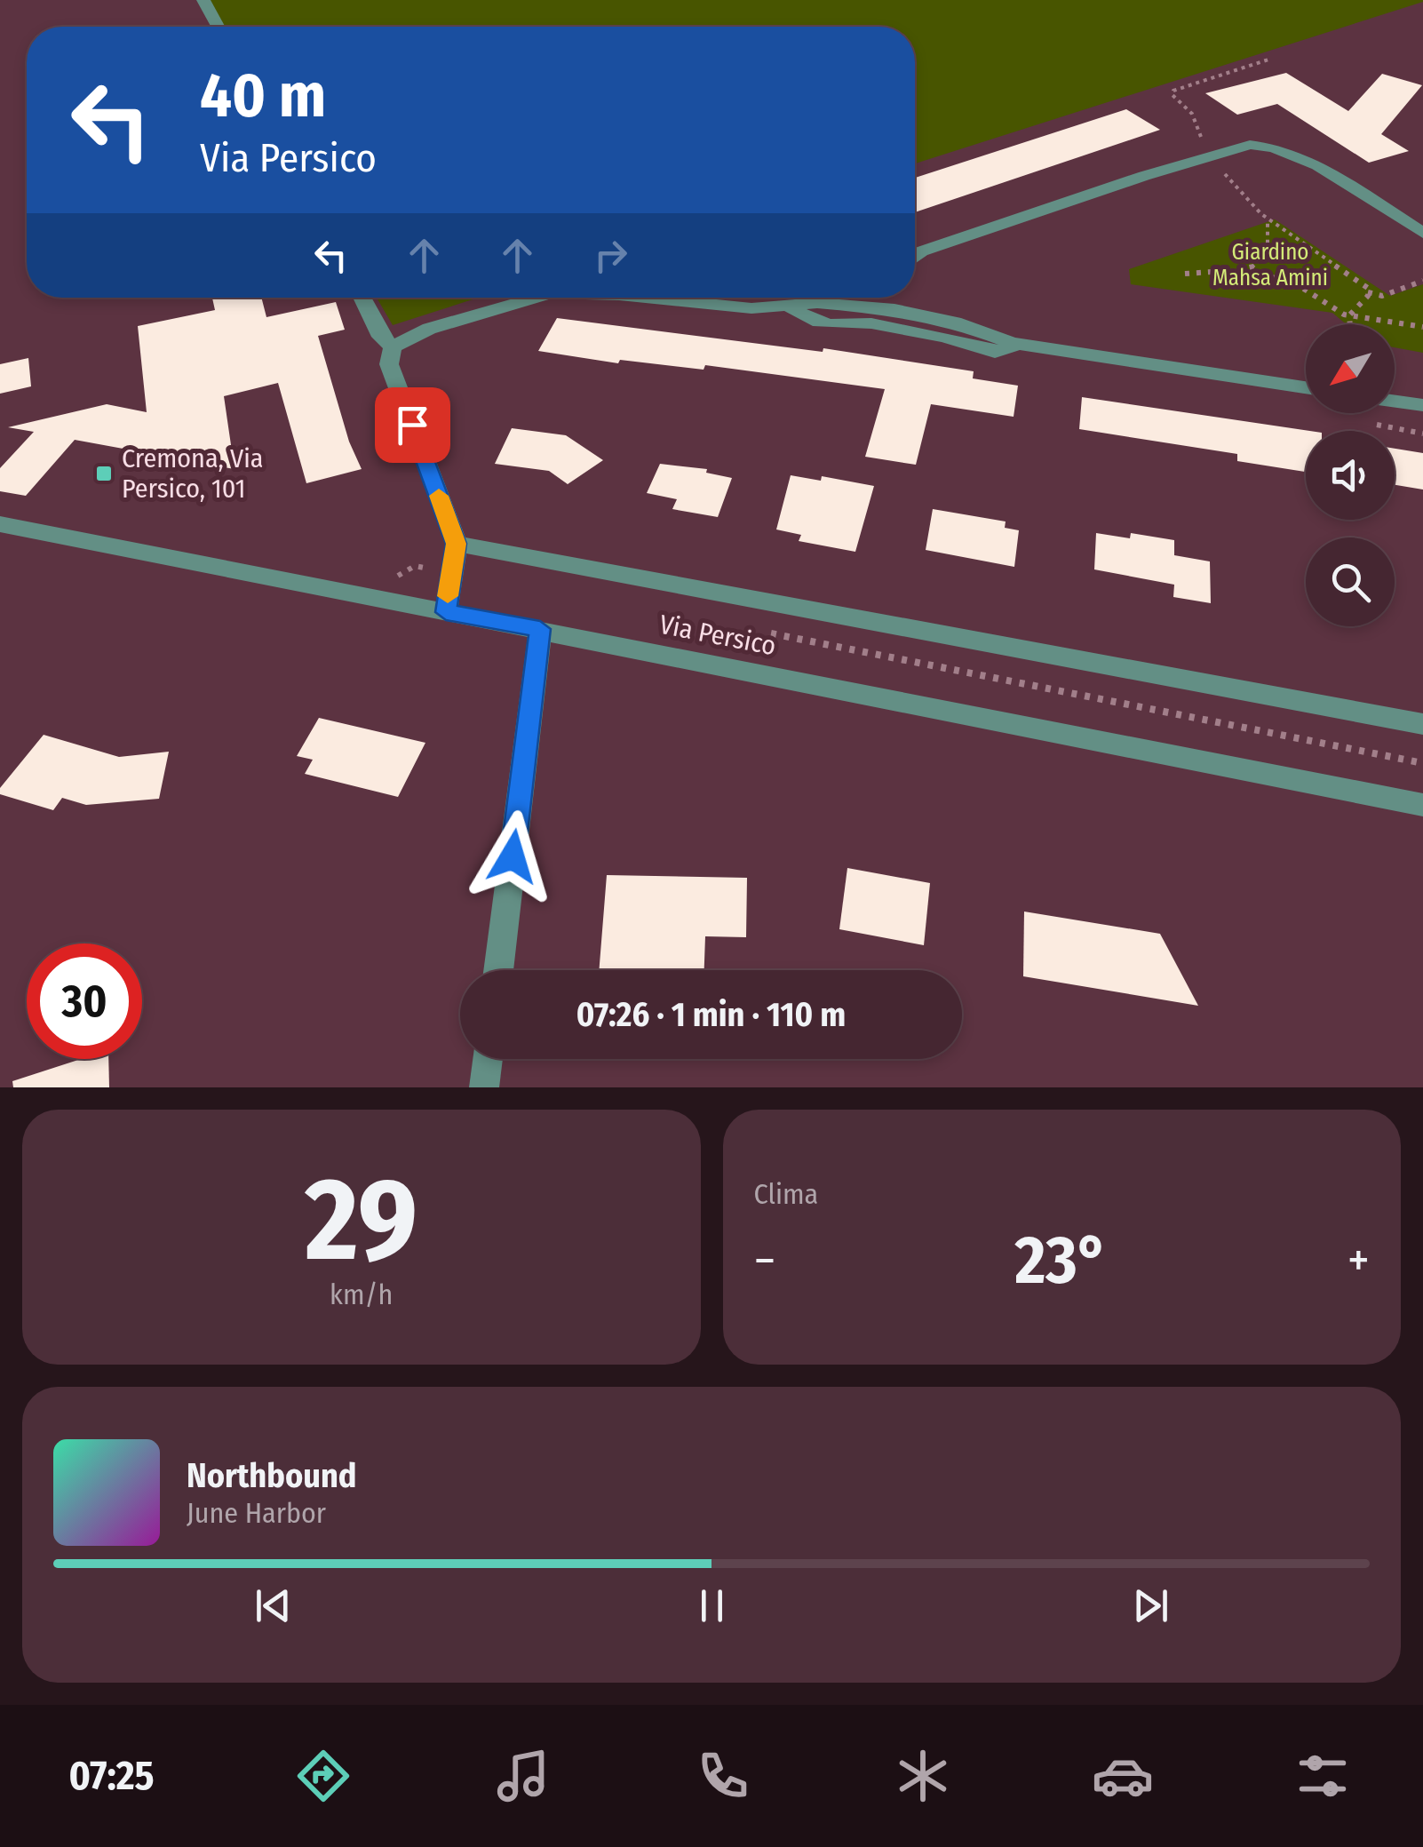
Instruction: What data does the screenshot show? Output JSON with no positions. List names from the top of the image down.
{
  "streets": {
    "street": ["Via Persico"]
  },
  "parks": ["Giardino Mahsa Amini"],
  "places": {
    "transit": ["Cremona, Via Persico, 101"]
  },
  "north": "bottom left",
  "page": {
    "turn": ["40 m", "Via Persico"],
    "limit": "30",
    "trip": "07:26 · 1 min · 110 m",
    "tile": [
      ["29", "km/h"],
      "Clima"
    ],
    "heat": ["−", "23°", "+"],
    "song": ["Northbound", "June Harbor"],
    "tabs": "07:25"
  }
}
